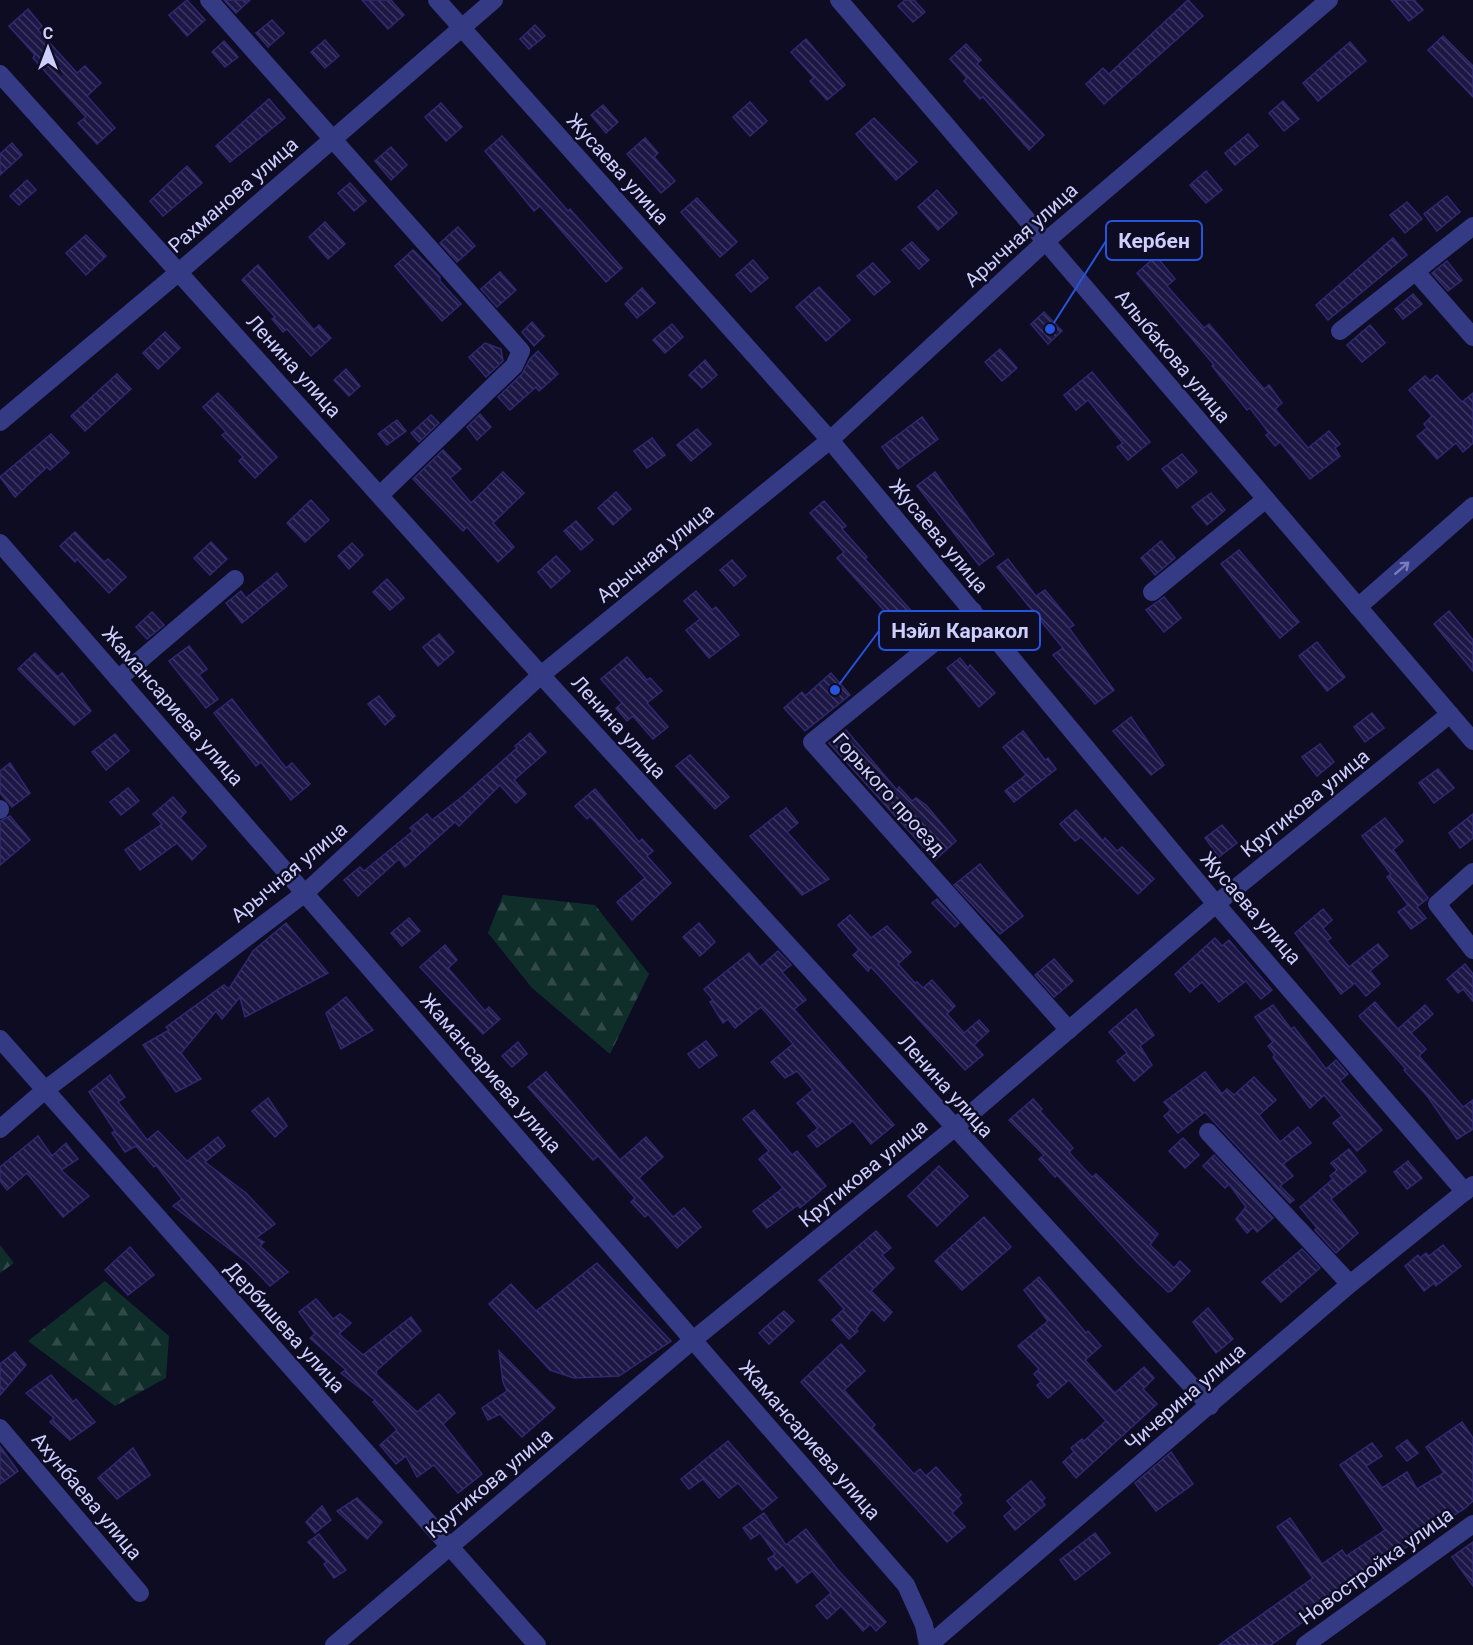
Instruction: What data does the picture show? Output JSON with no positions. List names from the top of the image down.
{
  "streets": {
    "street": [
      "Жусаева улица",
      "Рахманова улица",
      "Арычная улица",
      "Алыбакова улица",
      "Ленина улица",
      "Жамансариева улица",
      "Горького проезд",
      "Крутикова улица",
      "Дербишева улица",
      "Чичерина улица",
      "Ахунбаева улица",
      "Новостройка улица"
    ]
  },
  "crossings": [
    ["Жусаева улица", "Рахманова улица"],
    ["Жусаева улица", "Арычная улица"],
    ["Жусаева улица", "Горького проезд"],
    ["Жусаева улица", "Крутикова улица"],
    ["Жусаева улица", "Чичерина улица"],
    ["Рахманова улица", "Ленина улица"],
    ["Арычная улица", "Алыбакова улица"],
    ["Арычная улица", "Ленина улица"],
    ["Арычная улица", "Жамансариева улица"],
    ["Арычная улица", "Дербишева улица"],
    ["Алыбакова улица", "Крутикова улица"],
    ["Ленина улица", "Крутикова улица"],
    ["Ленина улица", "Чичерина улица"],
    ["Жамансариева улица", "Крутикова улица"],
    ["Жамансариева улица", "Чичерина улица"],
    ["Горького проезд", "Крутикова улица"],
    ["Крутикова улица", "Дербишева улица"]
  ],
  "places": ["Кербен", "Нэйл Каракол"],
  "north": "top"
}
